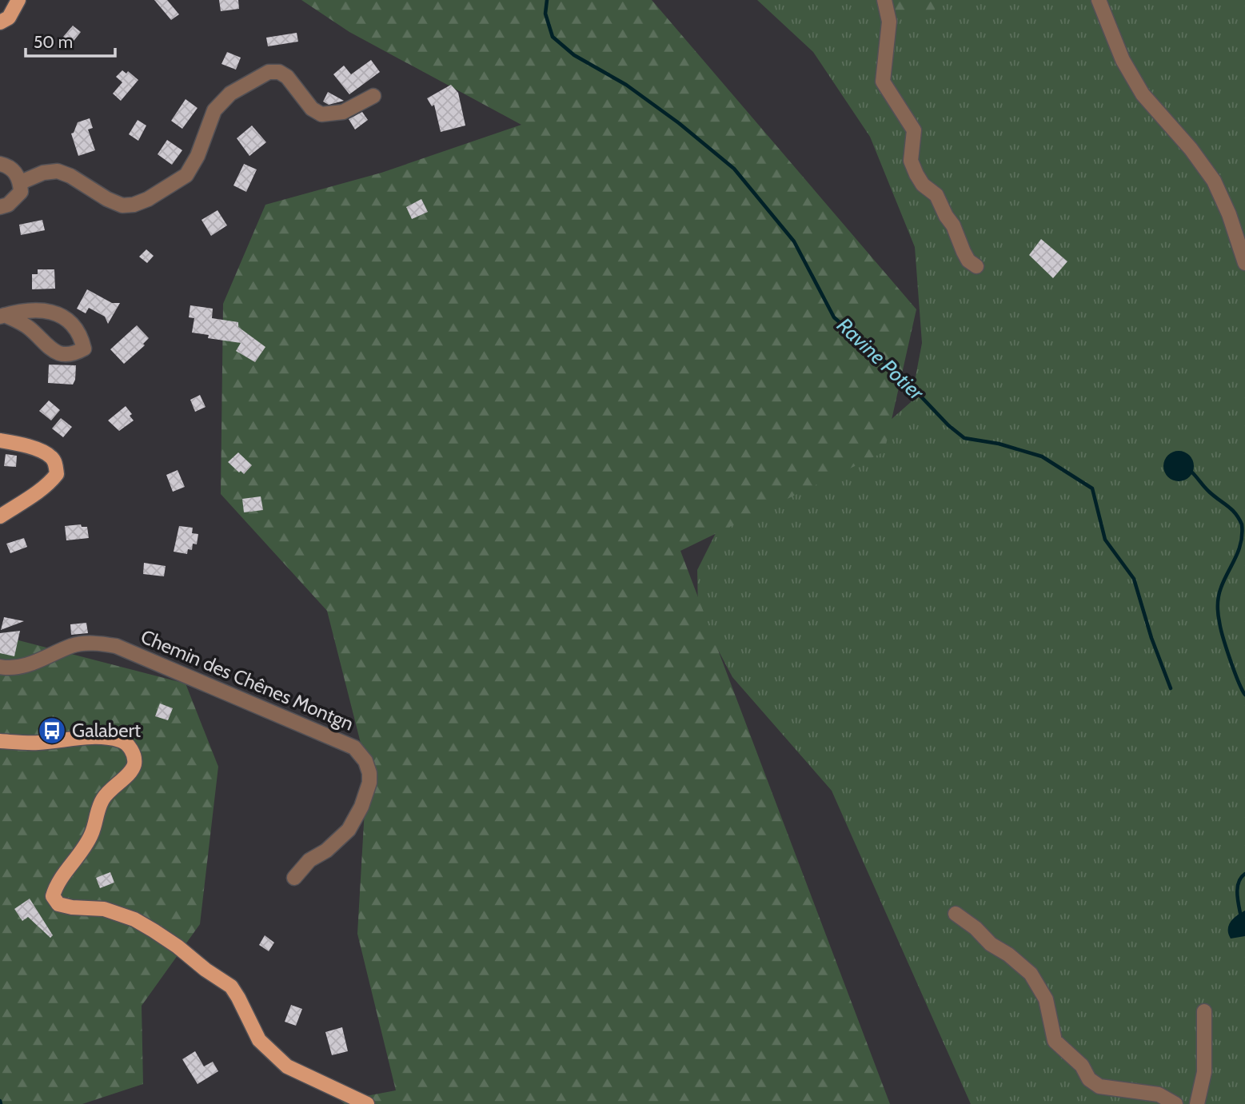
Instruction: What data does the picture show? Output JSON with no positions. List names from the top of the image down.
{
  "streets": {
    "street": ["Chemin des Chênes Montgn"]
  },
  "water": ["Ravine Potier"],
  "places": {
    "bus stop": ["Galabert"]
  },
  "scale_bar": "50 m"
}
